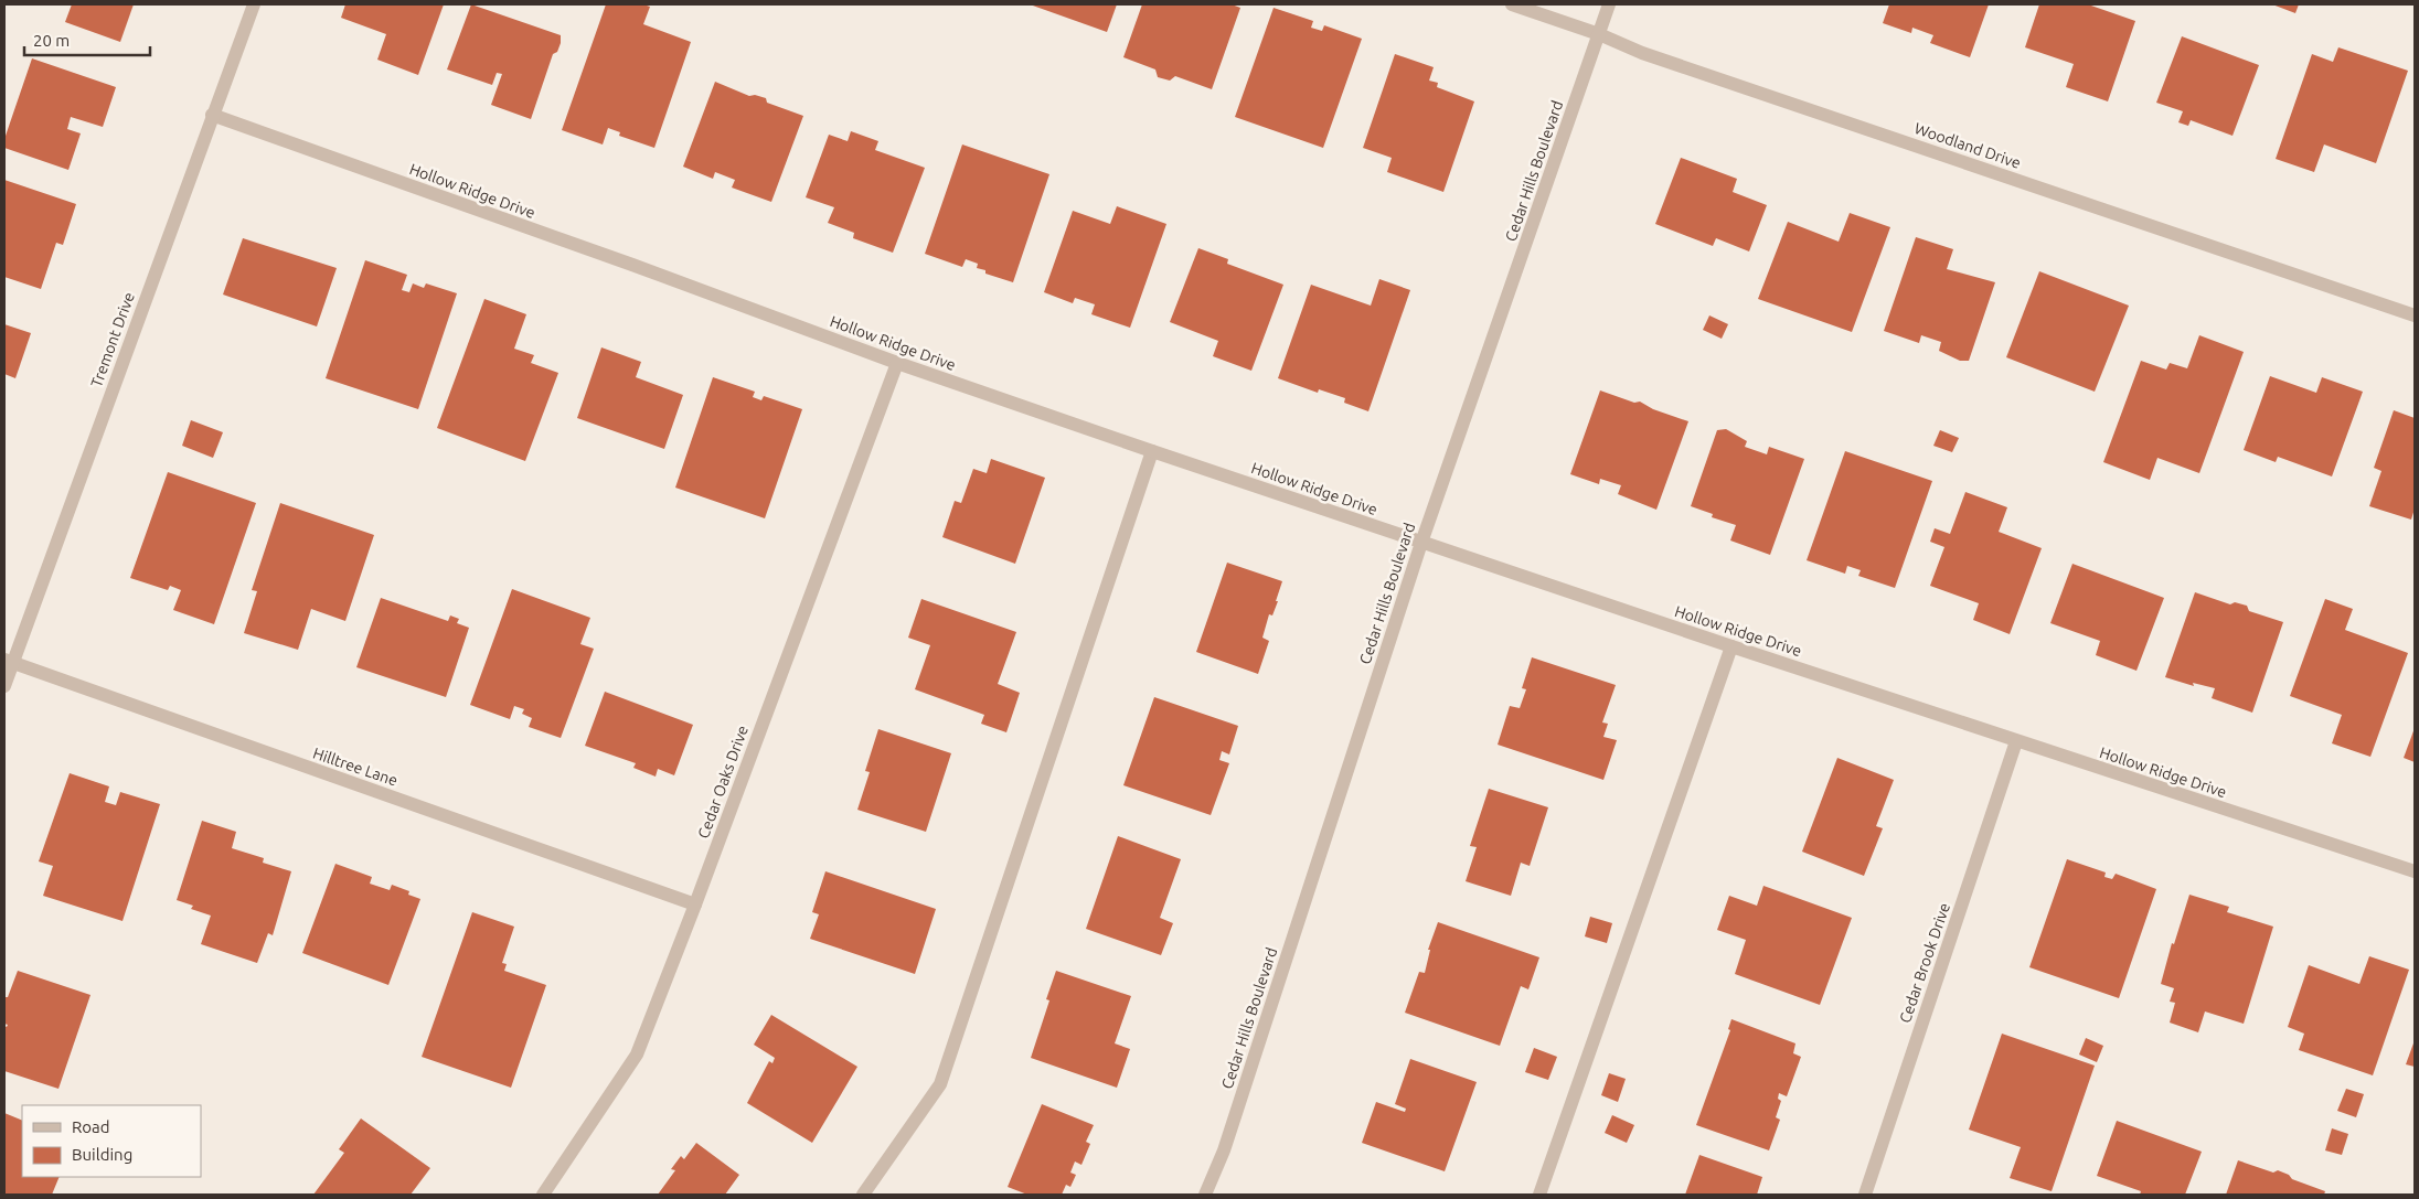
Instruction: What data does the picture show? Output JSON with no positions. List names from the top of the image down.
{
  "streets": {
    "street": [
      "Woodland Drive",
      "Cedar Hills Boulevard",
      "Hollow Ridge Drive",
      "Tremont Drive",
      "Hilltree Lane",
      "Cedar Oaks Drive",
      "Cedar Brook Drive"
    ]
  },
  "crossings": [
    ["Woodland Drive", "Cedar Hills Boulevard"],
    ["Cedar Hills Boulevard", "Hollow Ridge Drive"],
    ["Hollow Ridge Drive", "Tremont Drive"],
    ["Hollow Ridge Drive", "Cedar Oaks Drive"],
    ["Hollow Ridge Drive", "Cedar Brook Drive"],
    ["Tremont Drive", "Hilltree Lane"],
    ["Hilltree Lane", "Cedar Oaks Drive"]
  ],
  "legend": ["Road", "Building"],
  "scale_bar": "20 m"
}
